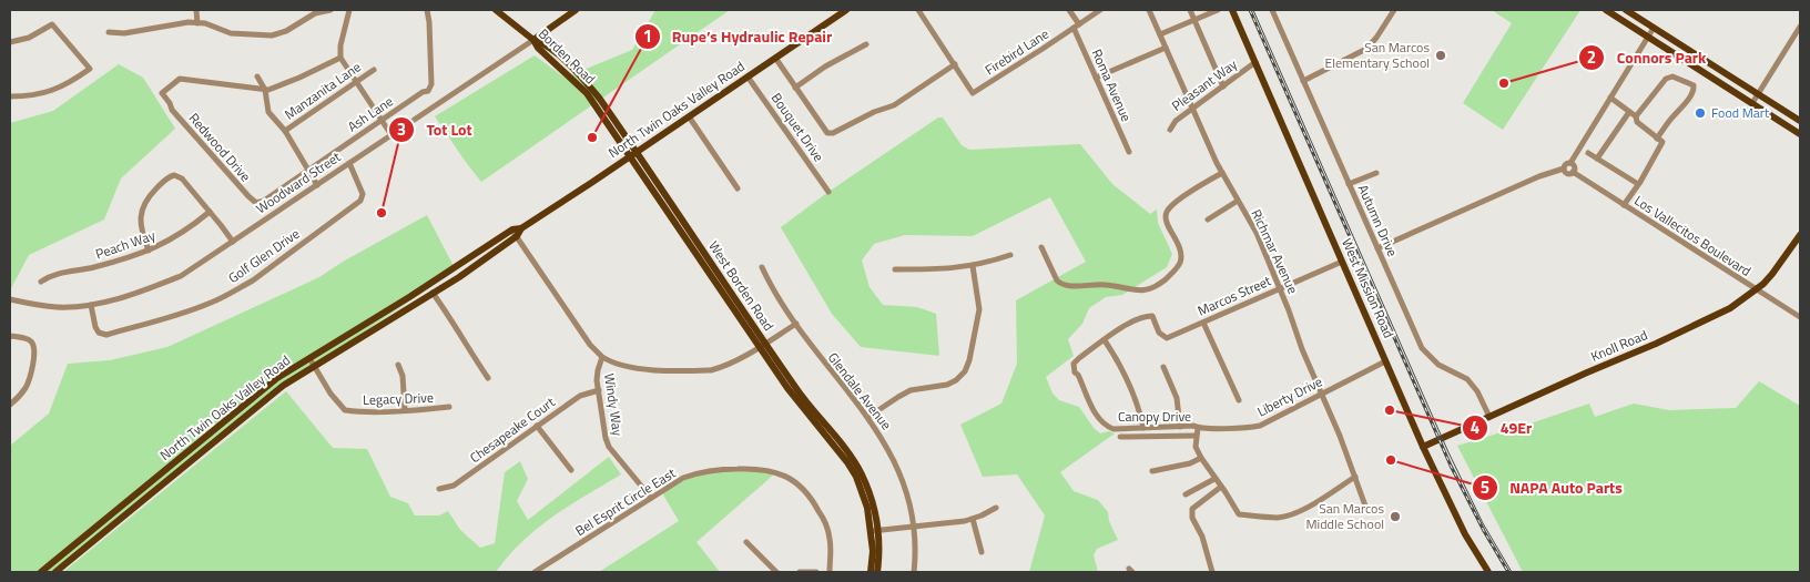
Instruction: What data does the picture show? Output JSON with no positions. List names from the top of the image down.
{
  "streets": {
    "main road": [
      "Borden Road",
      "North Twin Oaks Valley Road",
      "Woodward Street",
      "West Borden Road",
      "West Mission Road",
      "Knoll Road"
    ],
    "street": [
      "Firebird Lane",
      "Roma Avenue",
      "Pleasant Way",
      "Manzanita Lane",
      "Ash Lane",
      "Bouquet Drive",
      "Redwood Drive",
      "Autumn Drive",
      "Los Vallecitos Boulevard",
      "Peach Way",
      "Richmar Avenue",
      "Golf Glen Drive",
      "Marcos Street",
      "Glendale Avenue",
      "Liberty Drive",
      "Legacy Drive",
      "Windy Way",
      "Canopy Drive",
      "Chesapeake Court",
      "Bel Esprit Circle East"
    ]
  },
  "crossings": [
    ["Firebird Lane", "Roma Avenue"],
    ["Borden Road", "North Twin Oaks Valley Road"],
    ["Borden Road", "Woodward Street"],
    ["Borden Road", "West Borden Road"],
    ["Pleasant Way", "Richmar Avenue"],
    ["Pleasant Way", "West Mission Road"],
    ["North Twin Oaks Valley Road", "Bouquet Drive"],
    ["North Twin Oaks Valley Road", "West Borden Road"],
    ["North Twin Oaks Valley Road", "Legacy Drive"],
    ["North Twin Oaks Valley Road", "Windy Way"],
    ["Ash Lane", "Redwood Drive"],
    ["Woodward Street", "Golf Glen Drive"],
    ["Autumn Drive", "Knoll Road"],
    ["Los Vallecitos Boulevard", "Knoll Road"],
    ["Richmar Avenue", "Marcos Street"],
    ["Richmar Avenue", "Liberty Drive"],
    ["West Mission Road", "Marcos Street"],
    ["West Mission Road", "Knoll Road"],
    ["West Mission Road", "Liberty Drive"],
    ["Marcos Street", "Canopy Drive"],
    ["Liberty Drive", "Canopy Drive"],
    ["Windy Way", "Chesapeake Court"],
    ["Windy Way", "Bel Esprit Circle East"]
  ],
  "places": [
    "San Marcos Elementary School",
    "Connors Park",
    "Food Mart",
    "Rupe’s Hydraulic Repair",
    "Tot Lot",
    "49Er",
    "NAPA Auto Parts",
    "San Marcos Middle School"
  ]
}
